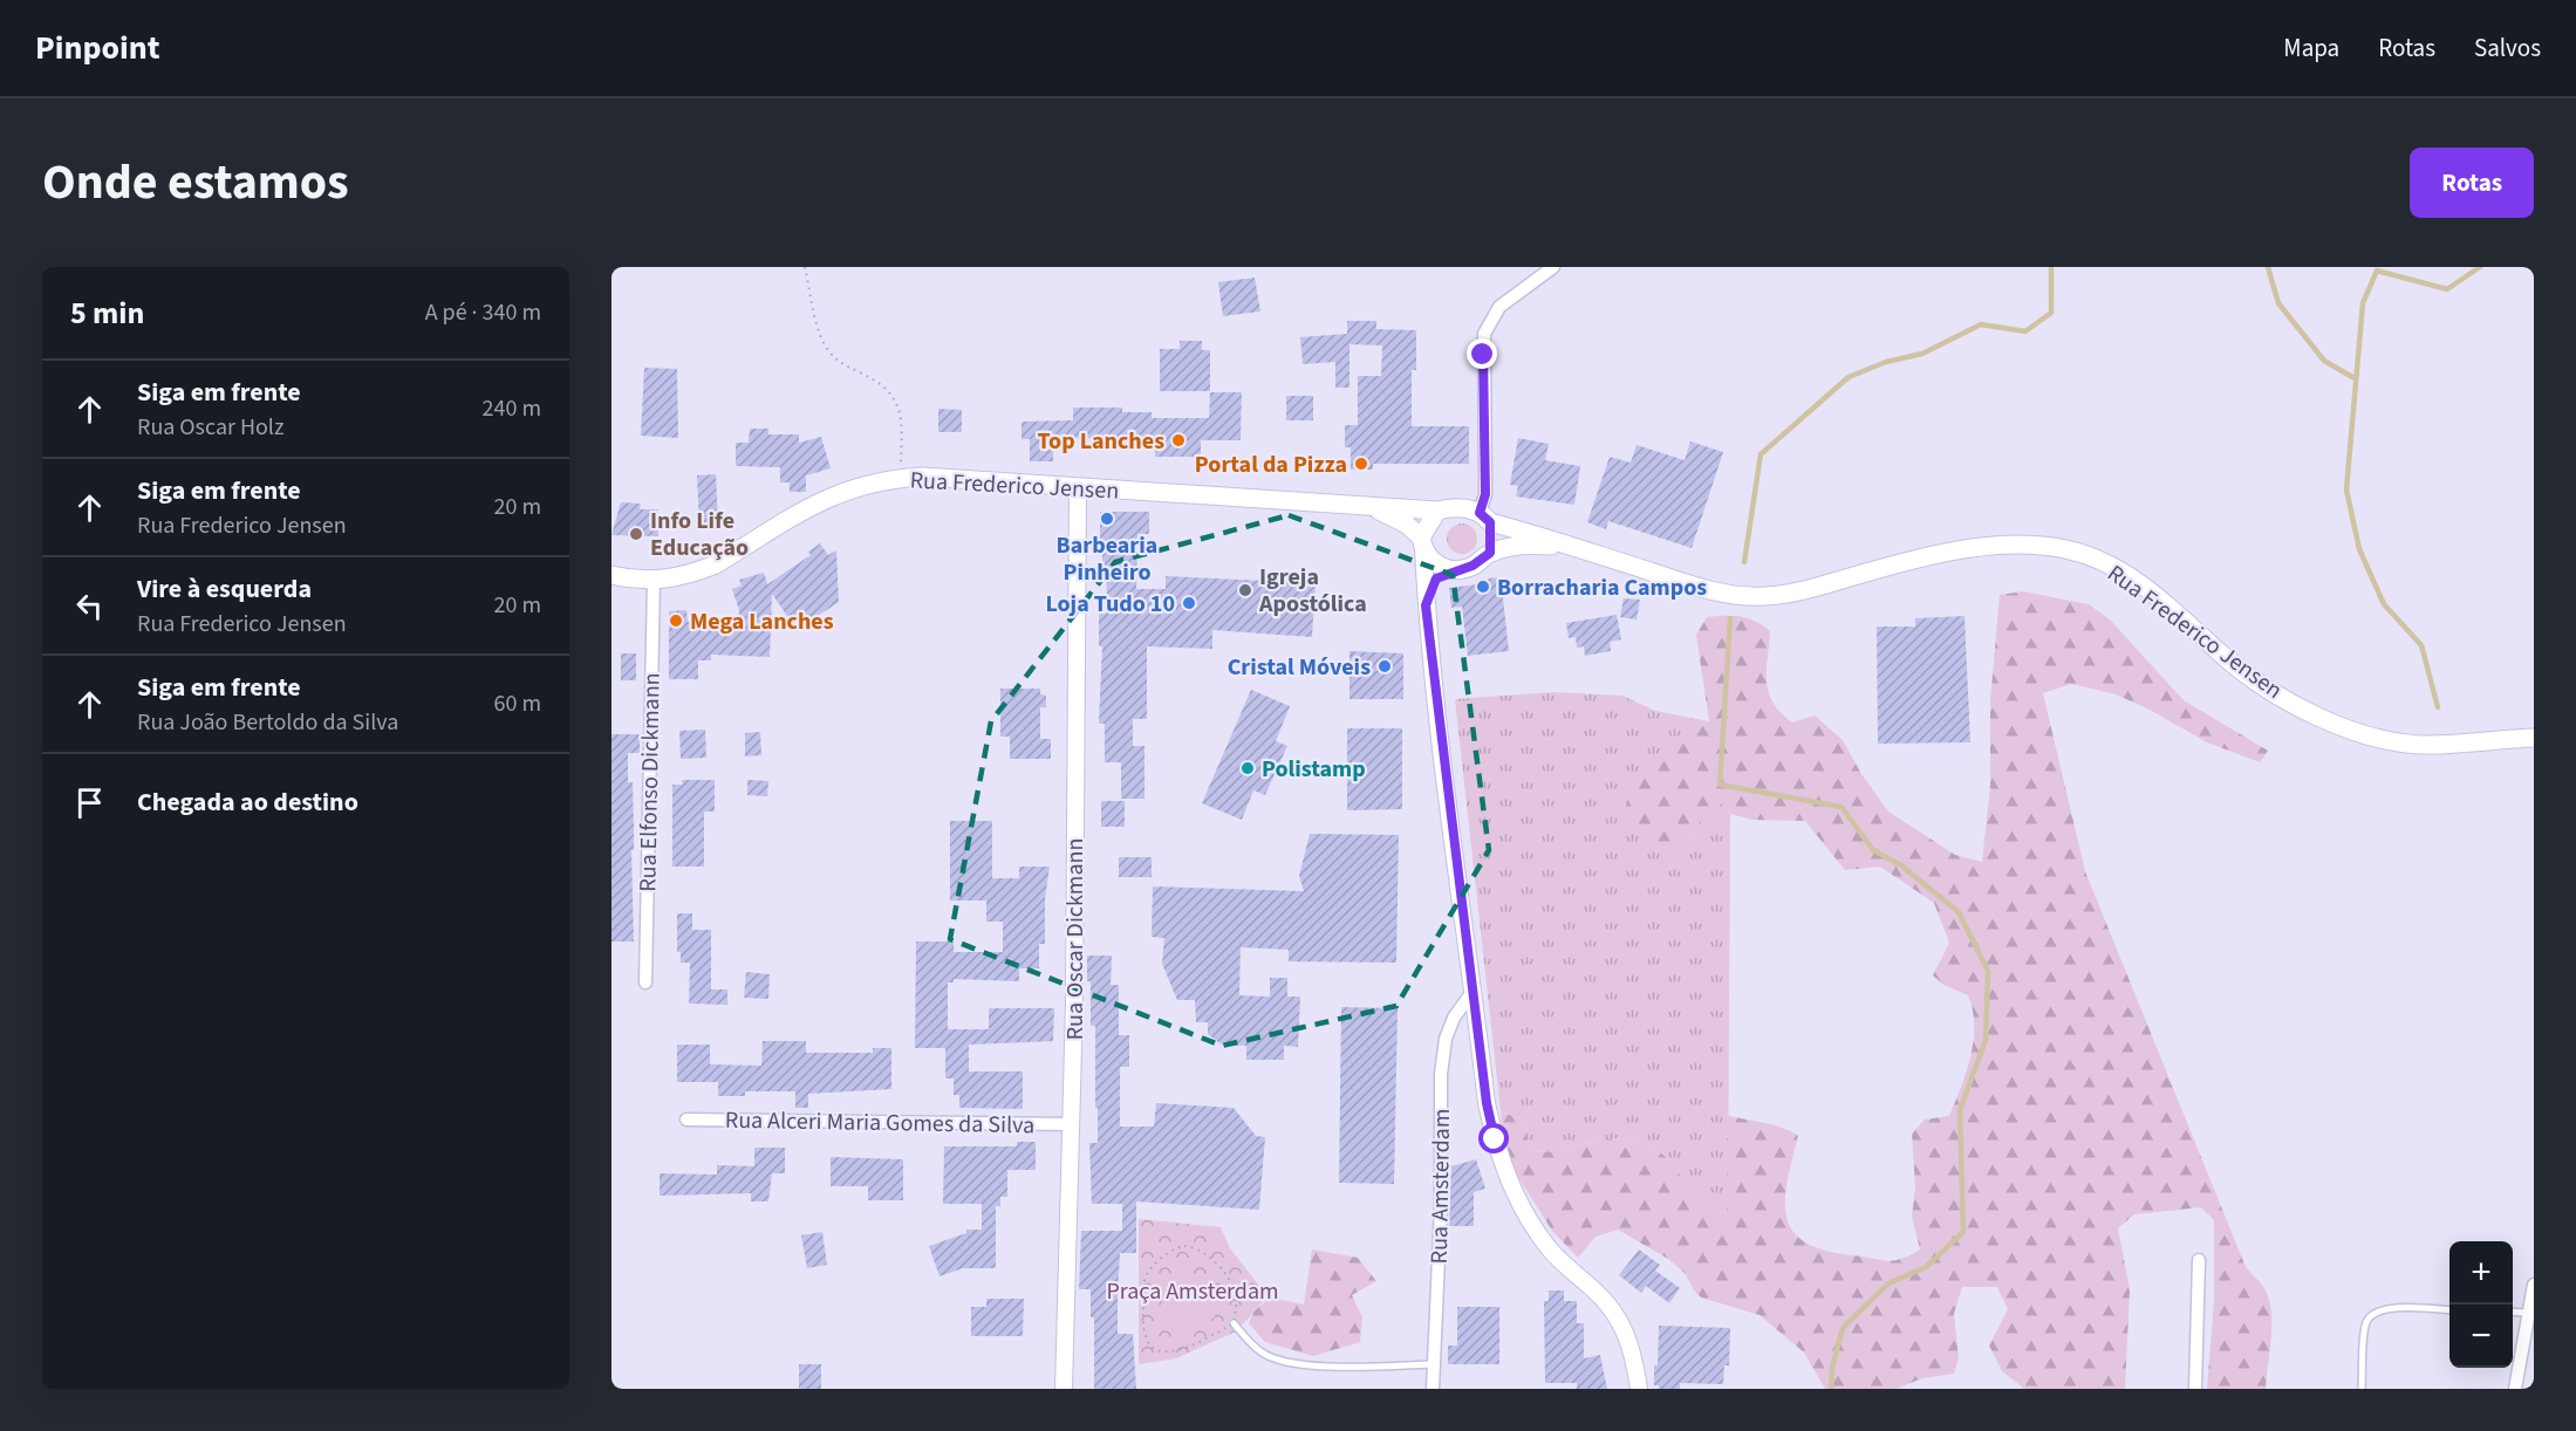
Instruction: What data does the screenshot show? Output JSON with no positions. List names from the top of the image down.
{
  "streets": {
    "main road": ["Rua Frederico Jensen"],
    "street": [
      "Rua Elfonso Dickmann",
      "Rua Oscar Dickmann",
      "Rua Alceri Maria Gomes da Silva",
      "Rua Amsterdam"
    ]
  },
  "crossings": [
    ["Rua Frederico Jensen", "Rua Elfonso Dickmann"],
    ["Rua Frederico Jensen", "Rua Oscar Dickmann"],
    ["Rua Oscar Dickmann", "Rua Alceri Maria Gomes da Silva"]
  ],
  "parks": ["Praça Amsterdam"],
  "places": [
    "Top Lanches",
    "Portal da Pizza",
    "Barbearia Pinheiro",
    "Info Life Educação",
    "Borracharia Campos",
    "Igreja Apostólica",
    "Loja Tudo 10",
    "Mega Lanches",
    "Cristal Móveis",
    "Polistamp"
  ],
  "page": {
    "header": "Pinpoint",
    "nav": ["Mapa", "Rotas", "Salvos"],
    "title": "Onde estamos",
    "buttons": "Rotas",
    "heading": ["5 min", "A pé · 340 m"],
    "list": [
      ["Siga em frente", "Rua Oscar Holz", "240 m"],
      ["Siga em frente", "Rua Frederico Jensen", "20 m"],
      ["Vire à esquerda", "Rua Frederico Jensen", "20 m"],
      ["Siga em frente", "Rua João Bertoldo da Silva", "60 m"],
      "Chegada ao destino"
    ],
    "map_buttons": ["+", "−"]
  }
}
